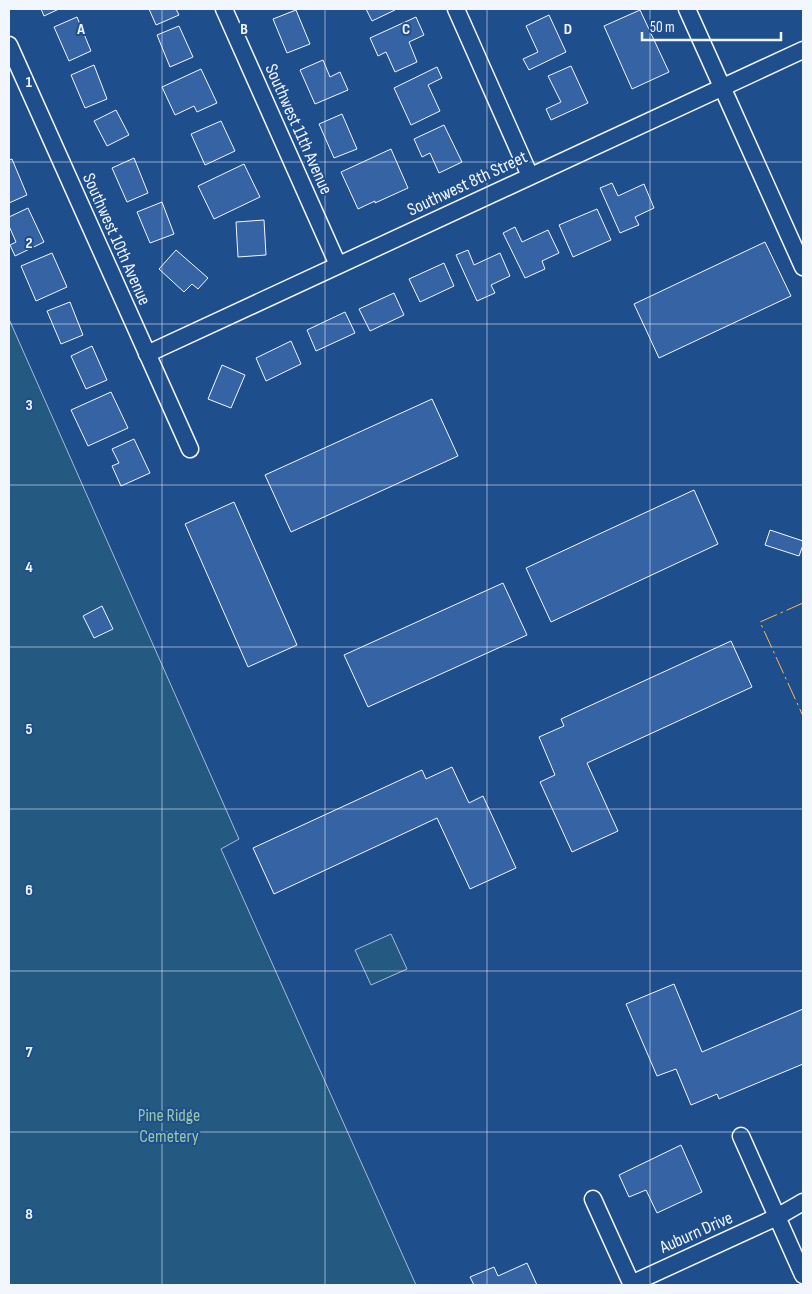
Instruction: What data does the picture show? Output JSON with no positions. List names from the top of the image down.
{
  "streets": {
    "street": [
      "Southwest 11th Avenue",
      "Southwest 8th Street",
      "Southwest 10th Avenue",
      "Auburn Drive"
    ]
  },
  "crossings": [
    ["Southwest 11th Avenue", "Southwest 8th Street"],
    ["Southwest 8th Street", "Southwest 10th Avenue"]
  ],
  "parks": ["Pine Ridge Cemetery"],
  "scale_bar": "50 m",
  "grid": {
    "columns": [
      "A",
      "B",
      "C",
      "D"
    ],
    "rows": [
      "1",
      "2",
      "3",
      "4",
      "5",
      "6",
      "7",
      "8"
    ]
  }
}
